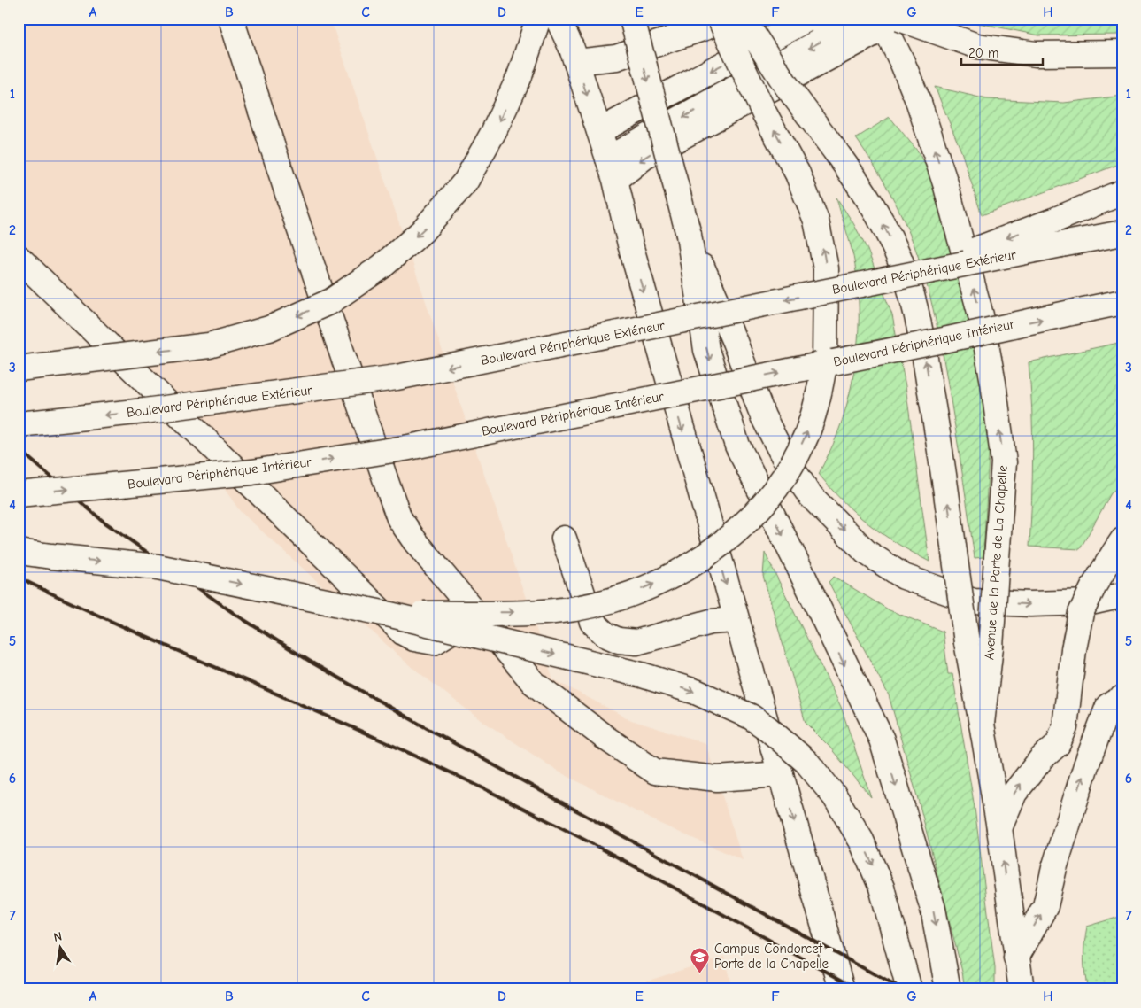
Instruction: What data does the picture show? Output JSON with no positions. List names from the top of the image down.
{
  "streets": {
    "main road": ["Boulevard Périphérique Extérieur", "Boulevard Périphérique Intérieur", "Avenue de la Porte de La Chapelle"]
  },
  "places": {
    "school or university": ["Campus Condorcet - Porte de la Chapelle"]
  },
  "scale_bar": "20 m",
  "north": "top",
  "grid": {
    "columns": [
      "A",
      "B",
      "C",
      "D",
      "E",
      "F",
      "G",
      "H"
    ],
    "rows": [
      "1",
      "2",
      "3",
      "4",
      "5",
      "6",
      "7"
    ]
  }
}
